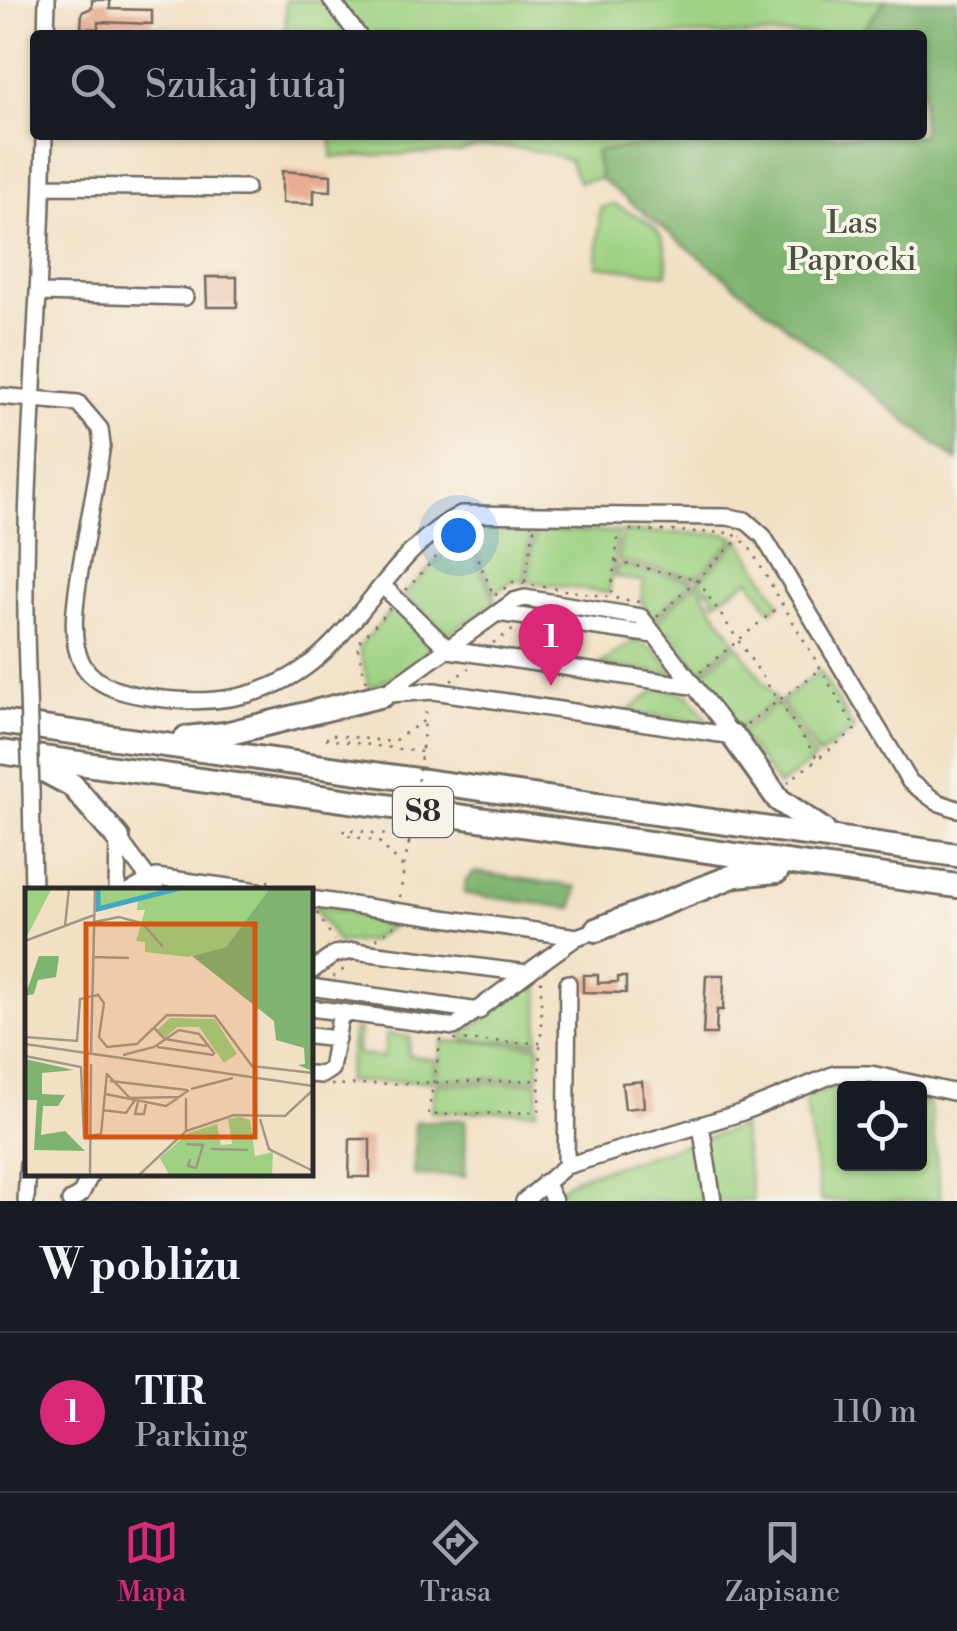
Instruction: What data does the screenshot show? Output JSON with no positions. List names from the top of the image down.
{
  "streets": {
    "highway": ["S8"]
  },
  "parks": ["Las Paprocki"],
  "page": {
    "search": "Szukaj tutaj",
    "pins": "1",
    "heading": "W pobliżu",
    "list": [
      {
        "mark": "1",
        "name": "TIR",
        "note": "Parking",
        "value": "110 m"
      }
    ],
    "nav": ["Mapa", "Trasa", "Zapisane"]
  }
}
